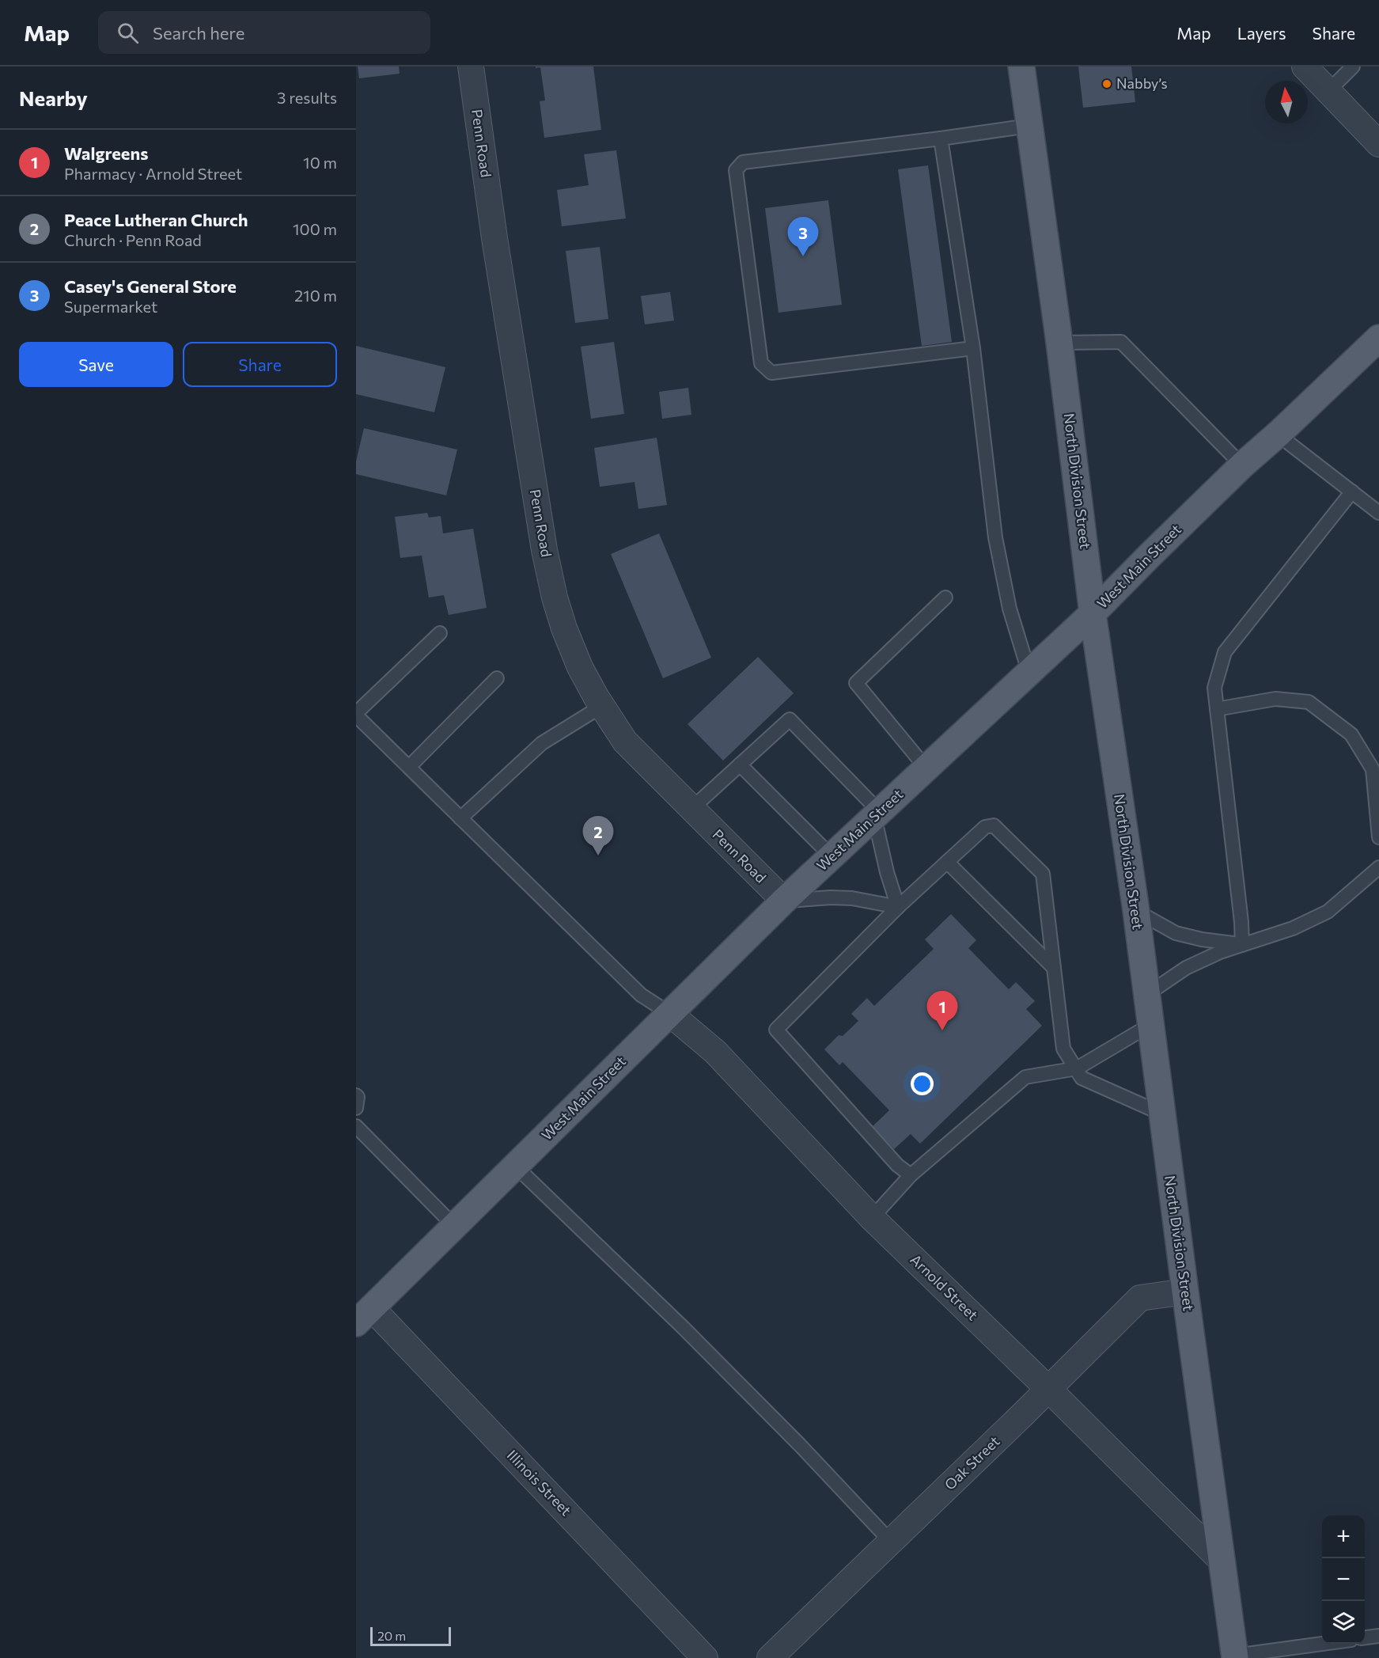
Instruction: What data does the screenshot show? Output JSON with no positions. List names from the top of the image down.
{
  "streets": {
    "main road": ["North Division Street", "West Main Street"],
    "street": [
      "Penn Road",
      "Arnold Street",
      "Oak Street",
      "Illinois Street"
    ]
  },
  "crossings": [
    ["Penn Road", "West Main Street"],
    ["North Division Street", "West Main Street"],
    ["North Division Street", "Arnold Street"],
    ["North Division Street", "Oak Street"],
    ["West Main Street", "Arnold Street"],
    ["West Main Street", "Illinois Street"],
    ["Arnold Street", "Oak Street"]
  ],
  "places": ["Nabby’s"],
  "scale_bar": "20 m",
  "north": "top",
  "page": {
    "header": "Map",
    "search": "Search here",
    "nav": ["Map", "Layers", "Share"],
    "heading": ["Nearby", "3 results"],
    "list": [
      {
        "mark": "1",
        "name": "Walgreens",
        "note": "Pharmacy · Arnold Street",
        "value": "10 m"
      },
      {
        "mark": "2",
        "name": "Peace Lutheran Church",
        "note": "Church · Penn Road",
        "value": "100 m"
      },
      {
        "mark": "3",
        "name": "Casey's General Store",
        "note": "Supermarket",
        "value": "210 m"
      }
    ],
    "pins": ["3", "2", "1"],
    "buttons": ["Save", "Share"],
    "map_buttons": ["+", "−"],
    "scale": "20 m"
  }
}
